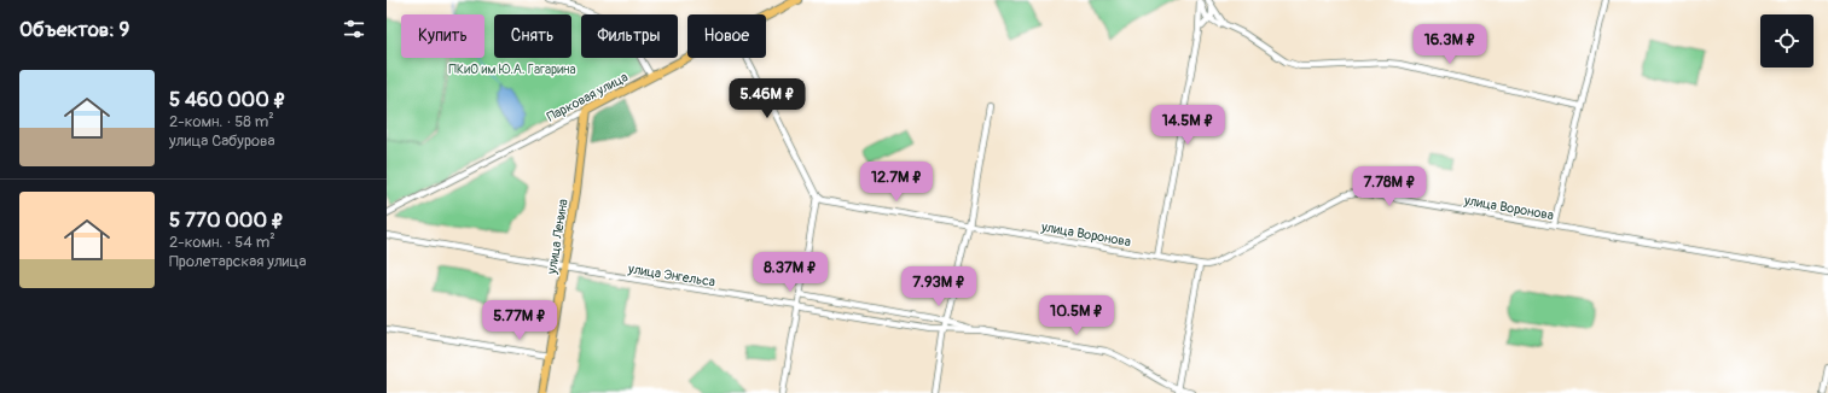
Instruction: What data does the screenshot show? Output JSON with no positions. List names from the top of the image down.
{
  "streets": {
    "main road": ["Парковая улица", "улица Ленина"],
    "street": ["улица Воронова", "улица Энгельса"]
  },
  "crossings": [
    ["Парковая улица", "улица Ленина"],
    ["улица Ленина", "улица Энгельса"]
  ],
  "parks": ["ПКиО им Ю.А. Гагарина"],
  "page": {
    "heading": "Объектов: 9",
    "chip": [
      "Купить",
      "Снять",
      "Фильтры",
      "Новое"
    ],
    "price": [
      "16.3M ₽",
      "5.46M ₽",
      "14.5M ₽",
      "12.7M ₽",
      "7.78M ₽",
      "8.37M ₽",
      "7.93M ₽",
      "10.5M ₽",
      "5.77M ₽"
    ],
    "list": [
      {
        "name": "5 460 000 ₽",
        "note": "2-комн. · 58 m² · улица Сабурова"
      },
      {
        "name": "5 770 000 ₽",
        "note": "2-комн. · 54 m² · Пролетарская улица"
      }
    ]
  }
}
